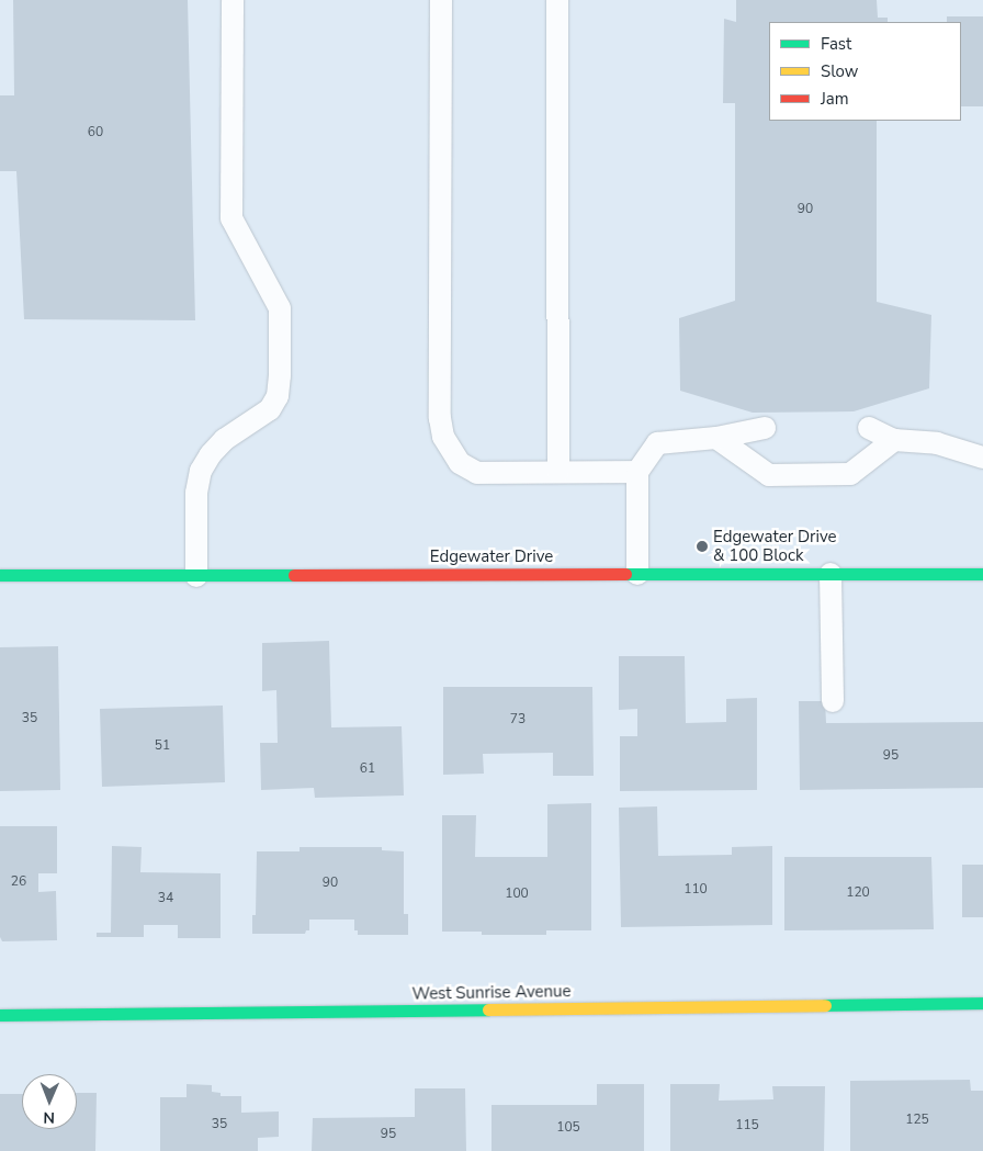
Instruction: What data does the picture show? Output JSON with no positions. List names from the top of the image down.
{
  "streets": {
    "street": ["Edgewater Drive", "West Sunrise Avenue"]
  },
  "places": ["Edgewater Drive & 100 Block"],
  "house_numbers": [
    "60",
    "90",
    "35",
    "73",
    "51",
    "95",
    "61",
    "26",
    "90",
    "110",
    "120",
    "100",
    "34",
    "125",
    "35",
    "115",
    "105",
    "95"
  ],
  "legend": ["Fast", "Slow", "Jam"],
  "north": "bottom"
}
